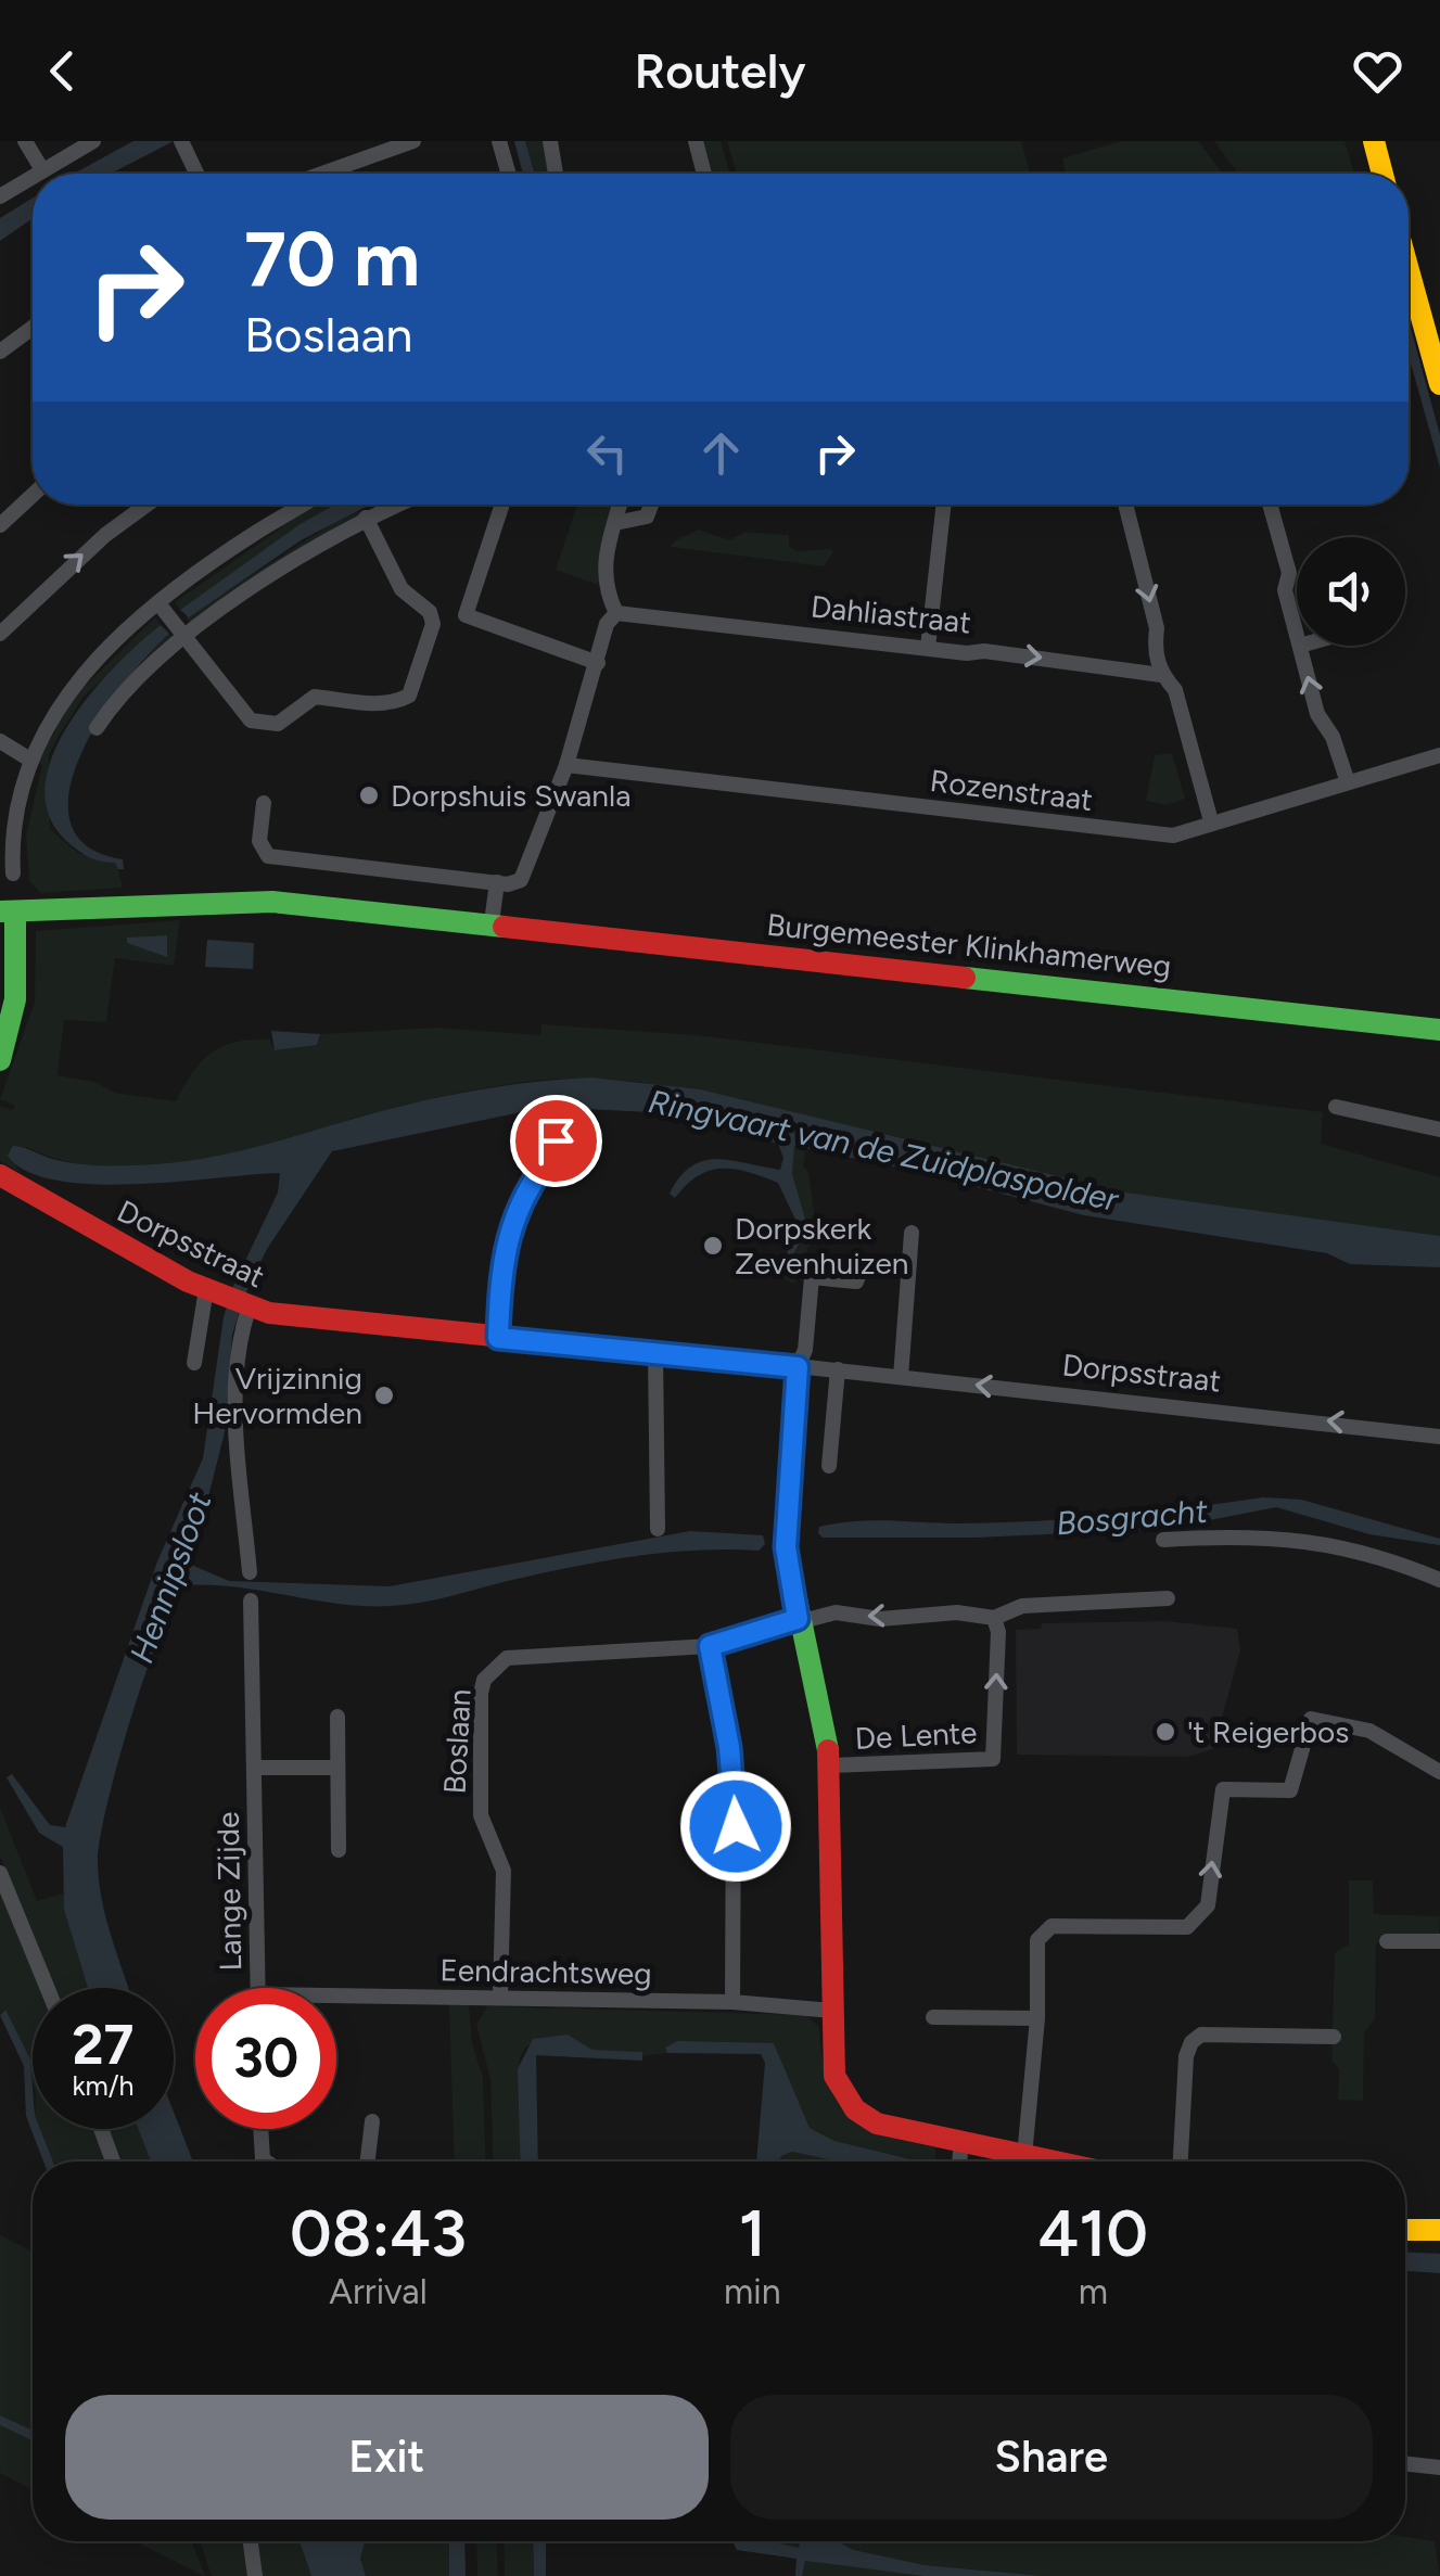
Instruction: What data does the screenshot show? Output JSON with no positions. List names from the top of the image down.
{
  "streets": {
    "street": [
      "Dahliastraat",
      "Rozenstraat",
      "Burgemeester Klinkhamerweg",
      "Dorpsstraat",
      "De Lente",
      "Boslaan",
      "Lange Zijde",
      "Eendrachtsweg"
    ]
  },
  "crossings": [
    ["De Lente", "Boslaan"],
    ["Boslaan", "Eendrachtsweg"]
  ],
  "one_way": ["Dahliastraat"],
  "water": ["Ringvaart van de Zuidplaspolder", "Bosgracht", "Hennipsloot"],
  "places": [
    "Dorpshuis Swanla",
    "Dorpskerk Zevenhuizen",
    "Vrijzinnig Hervormden",
    "'t Reigerbos"
  ],
  "page": {
    "header": "Routely",
    "turn": ["70 m", "Boslaan"],
    "speed": "27 km/h",
    "limit": "30",
    "eta": [
      "08:43",
      "Arrival",
      "1",
      "min",
      "410",
      "m"
    ],
    "buttons": ["Exit", "Share"]
  }
}
